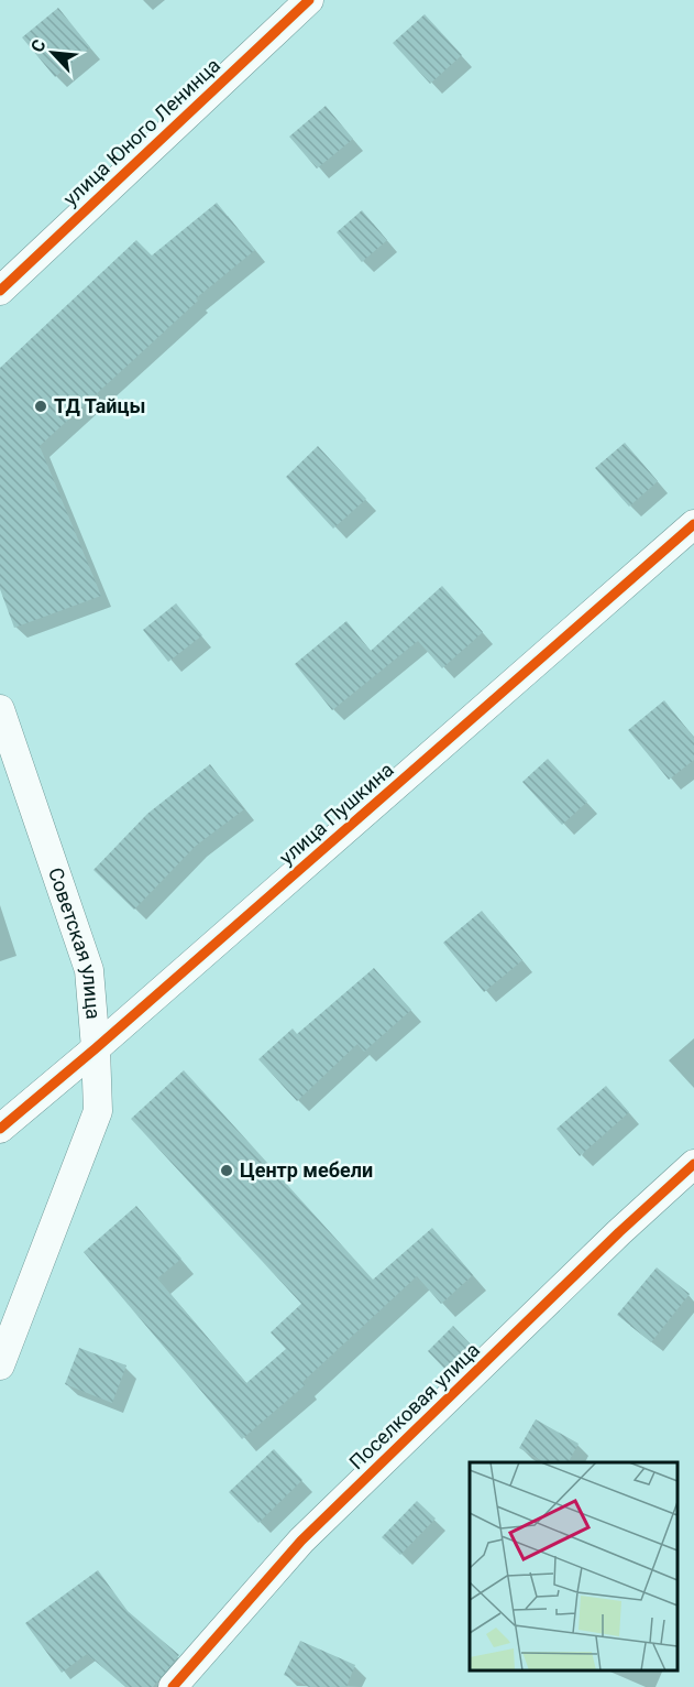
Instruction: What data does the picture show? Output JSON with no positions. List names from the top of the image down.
{
  "streets": {
    "street": [
      "улица Юного Ленинца",
      "улица Пушкина",
      "Советская улица",
      "Поселковая улица"
    ]
  },
  "crossings": [
    ["улица Пушкина", "Советская улица"]
  ],
  "places": ["ТД Тайцы", "Центр мебели"],
  "north": "top left"
}
